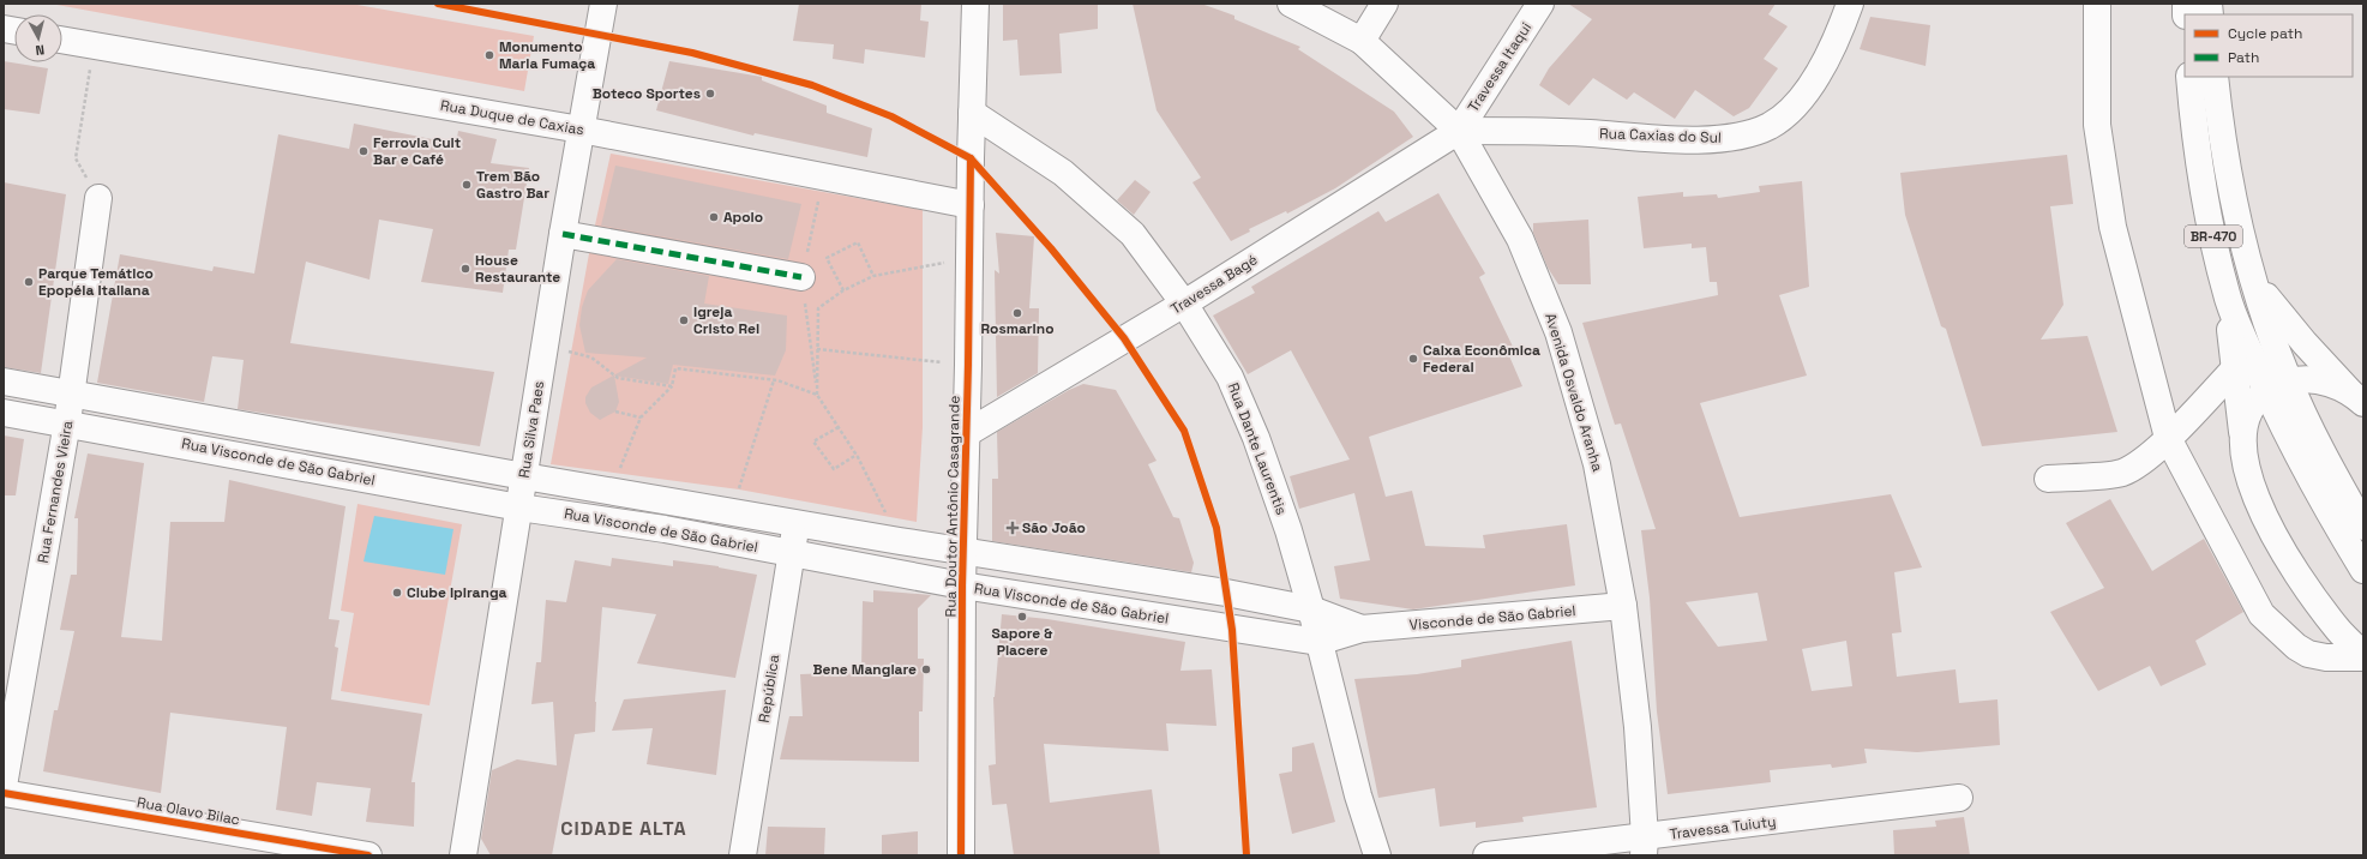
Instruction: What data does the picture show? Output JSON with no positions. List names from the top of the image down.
{
  "streets": {
    "main road": [
      "Travessa Itaqui",
      "Rua Duque de Caxias",
      "Rua Caxias do Sul",
      "BR-470",
      "Travessa Bagé",
      "Avenida Osvaldo Aranha",
      "Rua Silva Paes",
      "Rua Dante Laurentis",
      "Rua Visconde de São Gabriel",
      "Rua Fernandes Vieira",
      "Rua Doutor Antônio Casagrande",
      "Visconde de São Gabriel",
      "República",
      "Rua Olavo Bilac",
      "Travessa Tuiuty"
    ]
  },
  "crossings": [
    ["Travessa Itaqui", "Rua Caxias do Sul"],
    ["Travessa Itaqui", "Travessa Bagé"],
    ["Travessa Itaqui", "Avenida Osvaldo Aranha"],
    ["Rua Duque de Caxias", "Rua Silva Paes"],
    ["Rua Duque de Caxias", "Rua Doutor Antônio Casagrande"],
    ["Rua Caxias do Sul", "Travessa Bagé"],
    ["Rua Caxias do Sul", "Avenida Osvaldo Aranha"],
    ["Travessa Bagé", "Avenida Osvaldo Aranha"],
    ["Travessa Bagé", "Rua Dante Laurentis"],
    ["Travessa Bagé", "Rua Doutor Antônio Casagrande"],
    ["Avenida Osvaldo Aranha", "Visconde de São Gabriel"],
    ["Avenida Osvaldo Aranha", "Travessa Tuiuty"],
    ["Rua Silva Paes", "Rua Visconde de São Gabriel"],
    ["Rua Dante Laurentis", "Rua Visconde de São Gabriel"],
    ["Rua Dante Laurentis", "Rua Doutor Antônio Casagrande"],
    ["Rua Dante Laurentis", "Visconde de São Gabriel"],
    ["Rua Visconde de São Gabriel", "Rua Fernandes Vieira"],
    ["Rua Visconde de São Gabriel", "Rua Doutor Antônio Casagrande"],
    ["Rua Visconde de São Gabriel", "Visconde de São Gabriel"],
    ["Rua Visconde de São Gabriel", "República"]
  ],
  "districts": ["CIDADE ALTA"],
  "places": {
    "other": [
      "Monumento Maria Fumaça",
      "Boteco Sportes",
      "Ferrovia Cult Bar e Café",
      "Trem Bão Gastro Bar",
      "Apolo",
      "House Restaurante",
      "Parque Temático Epopéia Italiana",
      "Rosmarino",
      "Igreja Cristo Rei",
      "Caixa Econômica Federal",
      "Clube Ipiranga",
      "Sapore & Piacere",
      "Bene Mangiare"
    ],
    "health": ["São João"]
  },
  "legend": ["Cycle path", "Path"],
  "north": "bottom"
}
